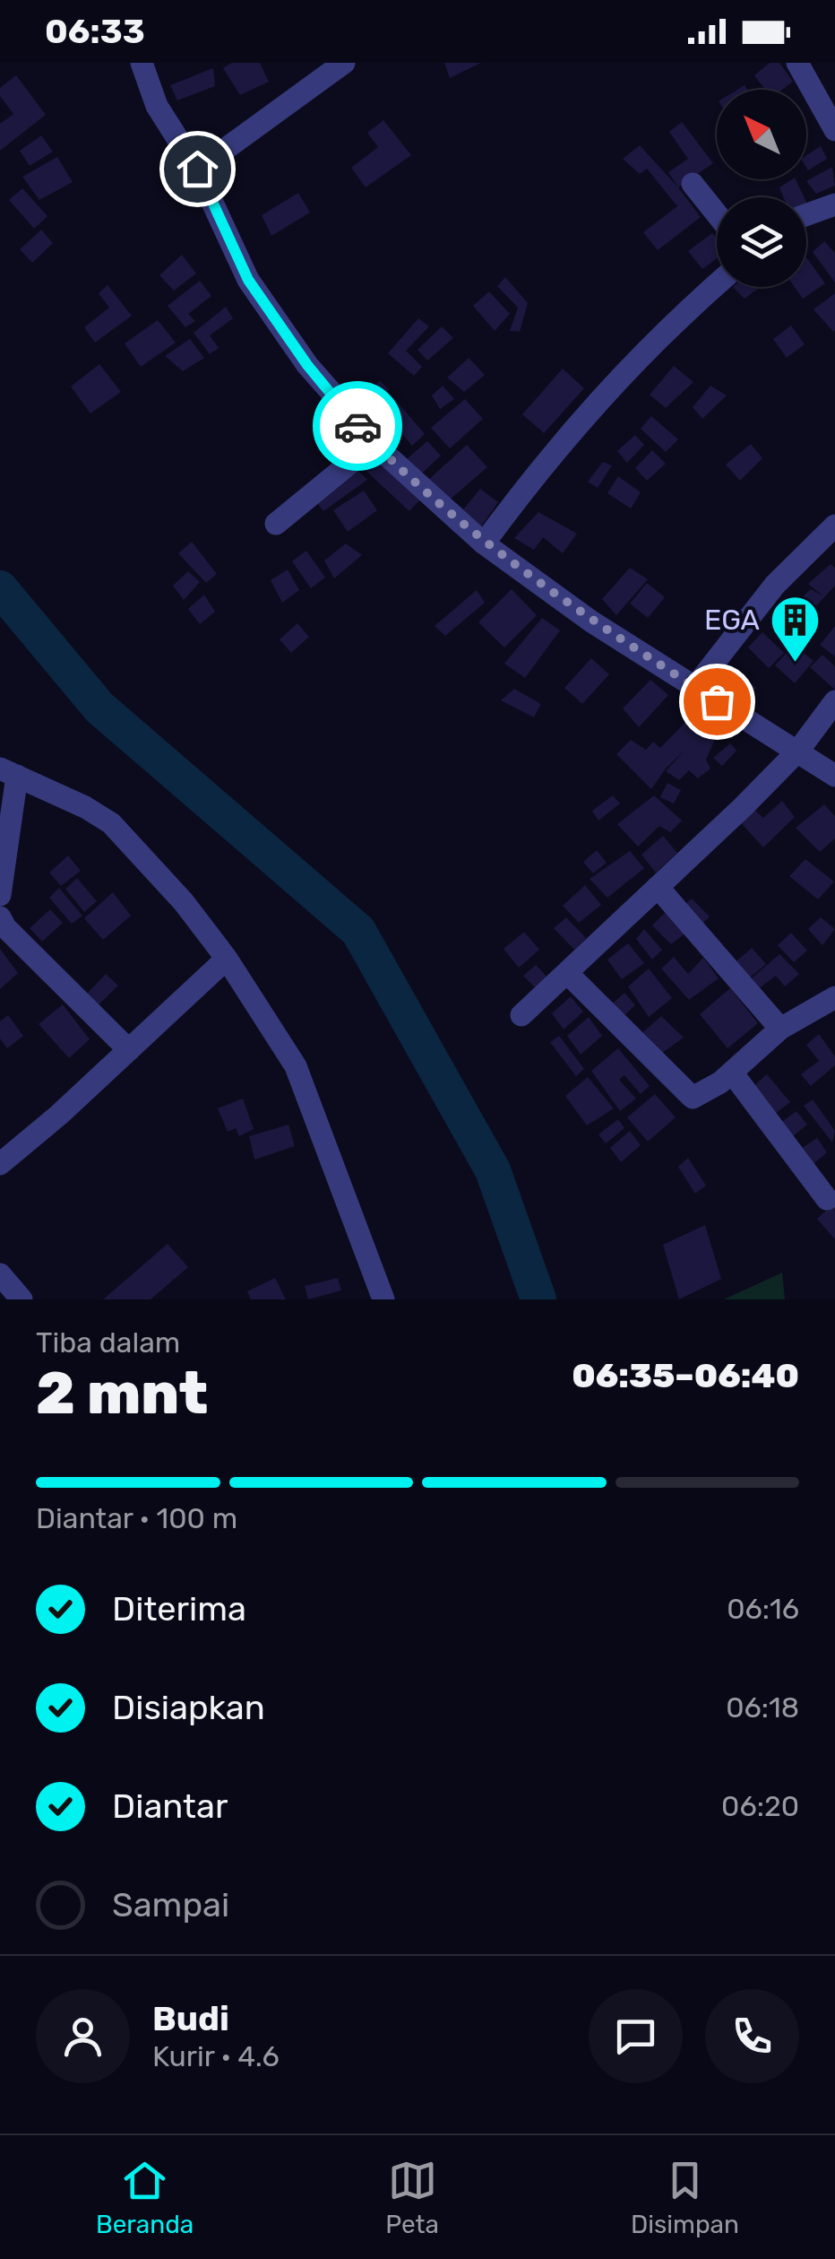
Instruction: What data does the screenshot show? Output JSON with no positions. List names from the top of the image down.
{
  "places": {
    "building": ["EGA"]
  },
  "north": "top left",
  "page": {
    "status": "06:33",
    "heading": ["2 mnt", "Tiba dalam", "06:35–06:40"],
    "panel": ["Budi", "Kurir · 4.6"],
    "bar": "Diantar · 100 m",
    "list": [
      ["Diterima", "06:16"],
      ["Disiapkan", "06:18"],
      ["Diantar", "06:20"],
      "Sampai"
    ],
    "tabs": ["Beranda", "Peta", "Disimpan"]
  }
}
